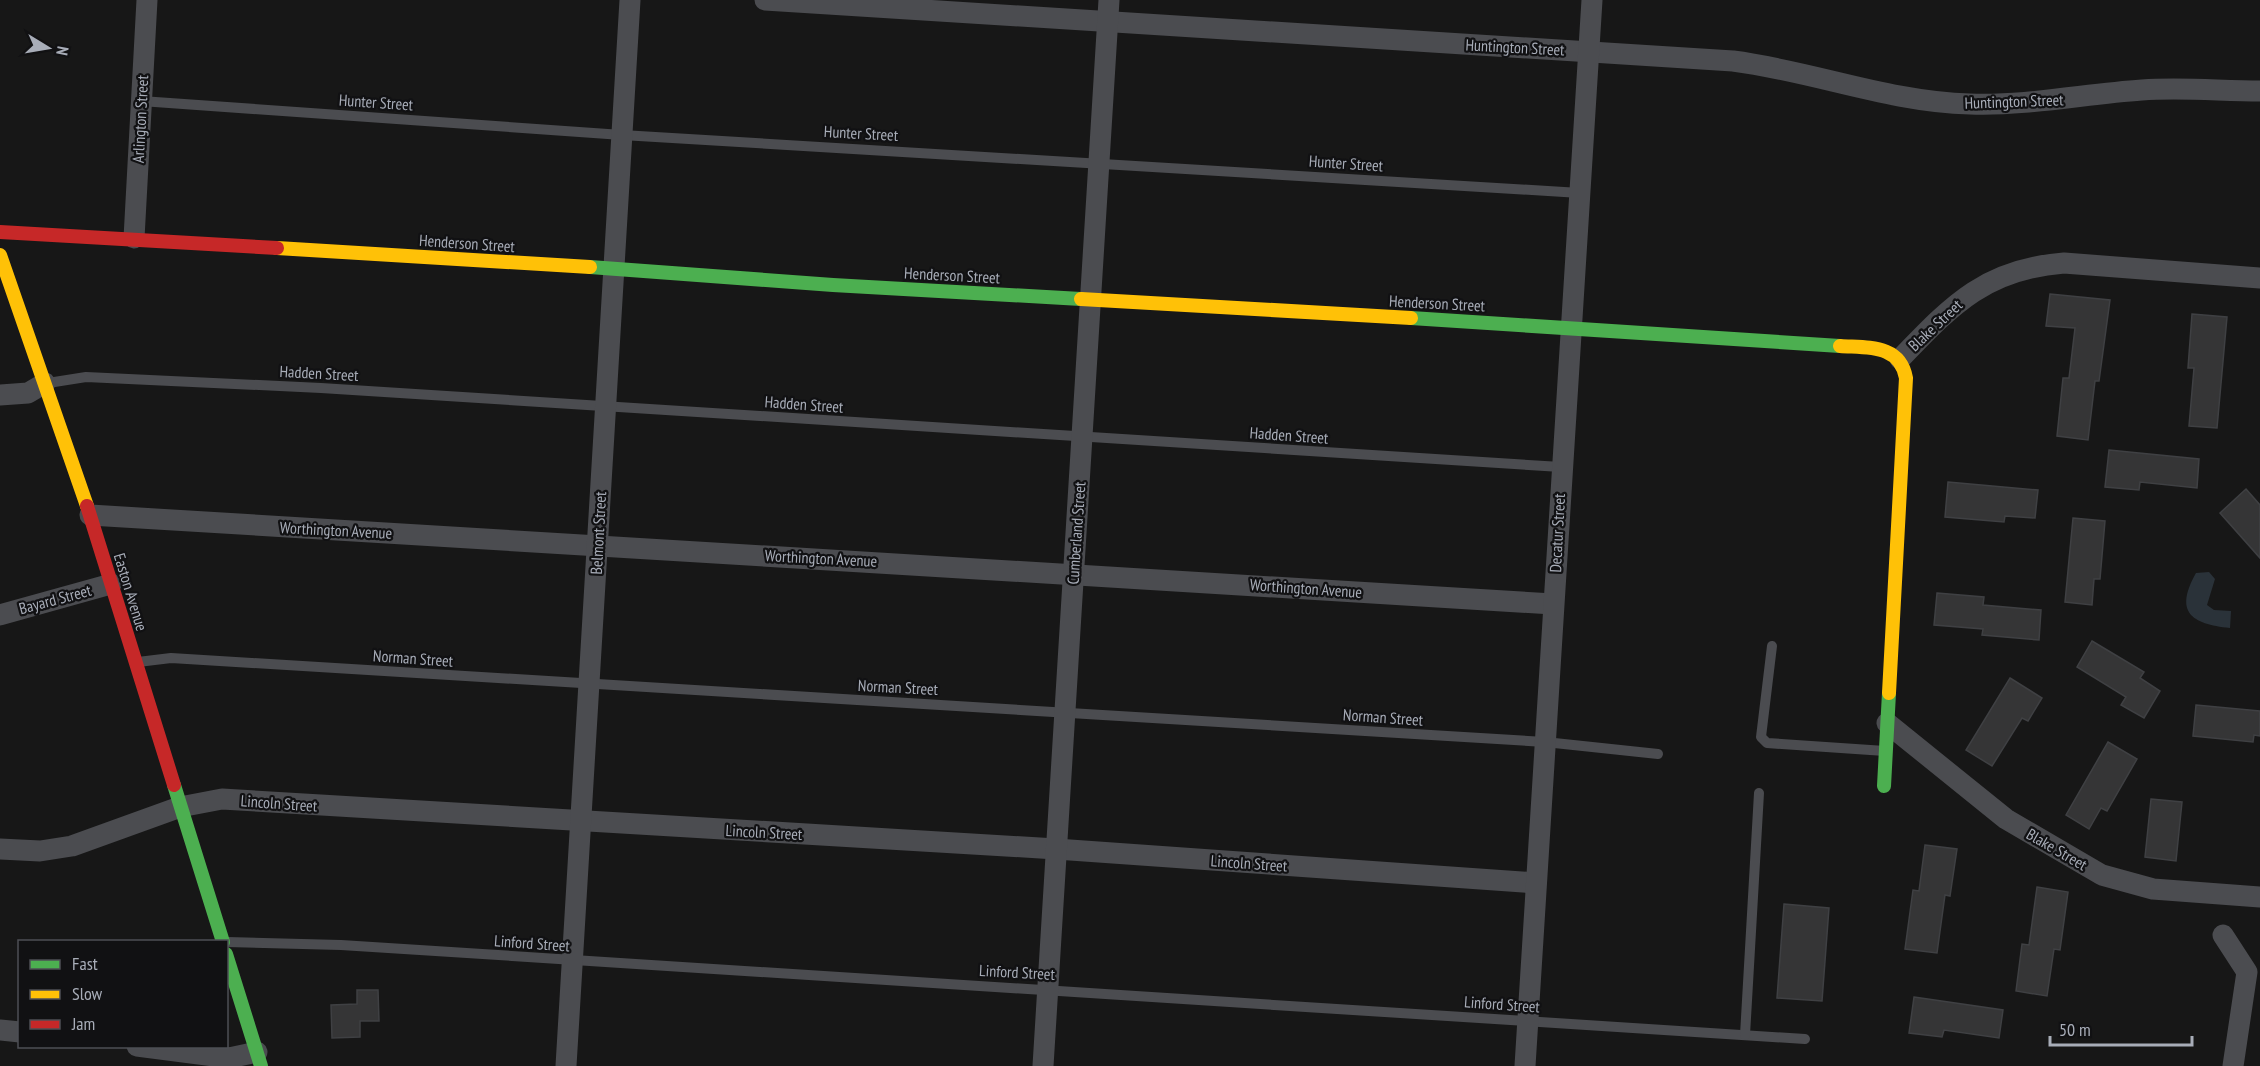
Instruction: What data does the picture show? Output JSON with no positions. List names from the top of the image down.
{
  "streets": {
    "street": [
      "Huntington Street",
      "Arlington Street",
      "Henderson Street",
      "Blake Street",
      "Worthington Avenue",
      "Belmont Street",
      "Cumberland Street",
      "Decatur Street",
      "Easton Avenue",
      "Bayard Street",
      "Lincoln Street"
    ],
    "lane": [
      "Hunter Street",
      "Hadden Street",
      "Norman Street",
      "Linford Street"
    ]
  },
  "crossings": [
    ["Huntington Street", "Cumberland Street"],
    ["Huntington Street", "Decatur Street"],
    ["Hunter Street", "Arlington Street"],
    ["Hunter Street", "Belmont Street"],
    ["Hunter Street", "Cumberland Street"],
    ["Hunter Street", "Decatur Street"],
    ["Arlington Street", "Henderson Street"],
    ["Henderson Street", "Blake Street"],
    ["Henderson Street", "Belmont Street"],
    ["Henderson Street", "Cumberland Street"],
    ["Henderson Street", "Decatur Street"],
    ["Hadden Street", "Belmont Street"],
    ["Hadden Street", "Cumberland Street"],
    ["Hadden Street", "Decatur Street"],
    ["Hadden Street", "Easton Avenue"],
    ["Worthington Avenue", "Belmont Street"],
    ["Worthington Avenue", "Cumberland Street"],
    ["Worthington Avenue", "Decatur Street"],
    ["Worthington Avenue", "Easton Avenue"],
    ["Belmont Street", "Norman Street"],
    ["Belmont Street", "Lincoln Street"],
    ["Belmont Street", "Linford Street"],
    ["Cumberland Street", "Norman Street"],
    ["Cumberland Street", "Lincoln Street"],
    ["Cumberland Street", "Linford Street"],
    ["Decatur Street", "Norman Street"],
    ["Decatur Street", "Lincoln Street"],
    ["Decatur Street", "Linford Street"],
    ["Easton Avenue", "Bayard Street"],
    ["Easton Avenue", "Norman Street"],
    ["Easton Avenue", "Lincoln Street"]
  ],
  "legend": ["Fast", "Slow", "Jam"],
  "scale_bar": "50 m",
  "north": "right"
}
